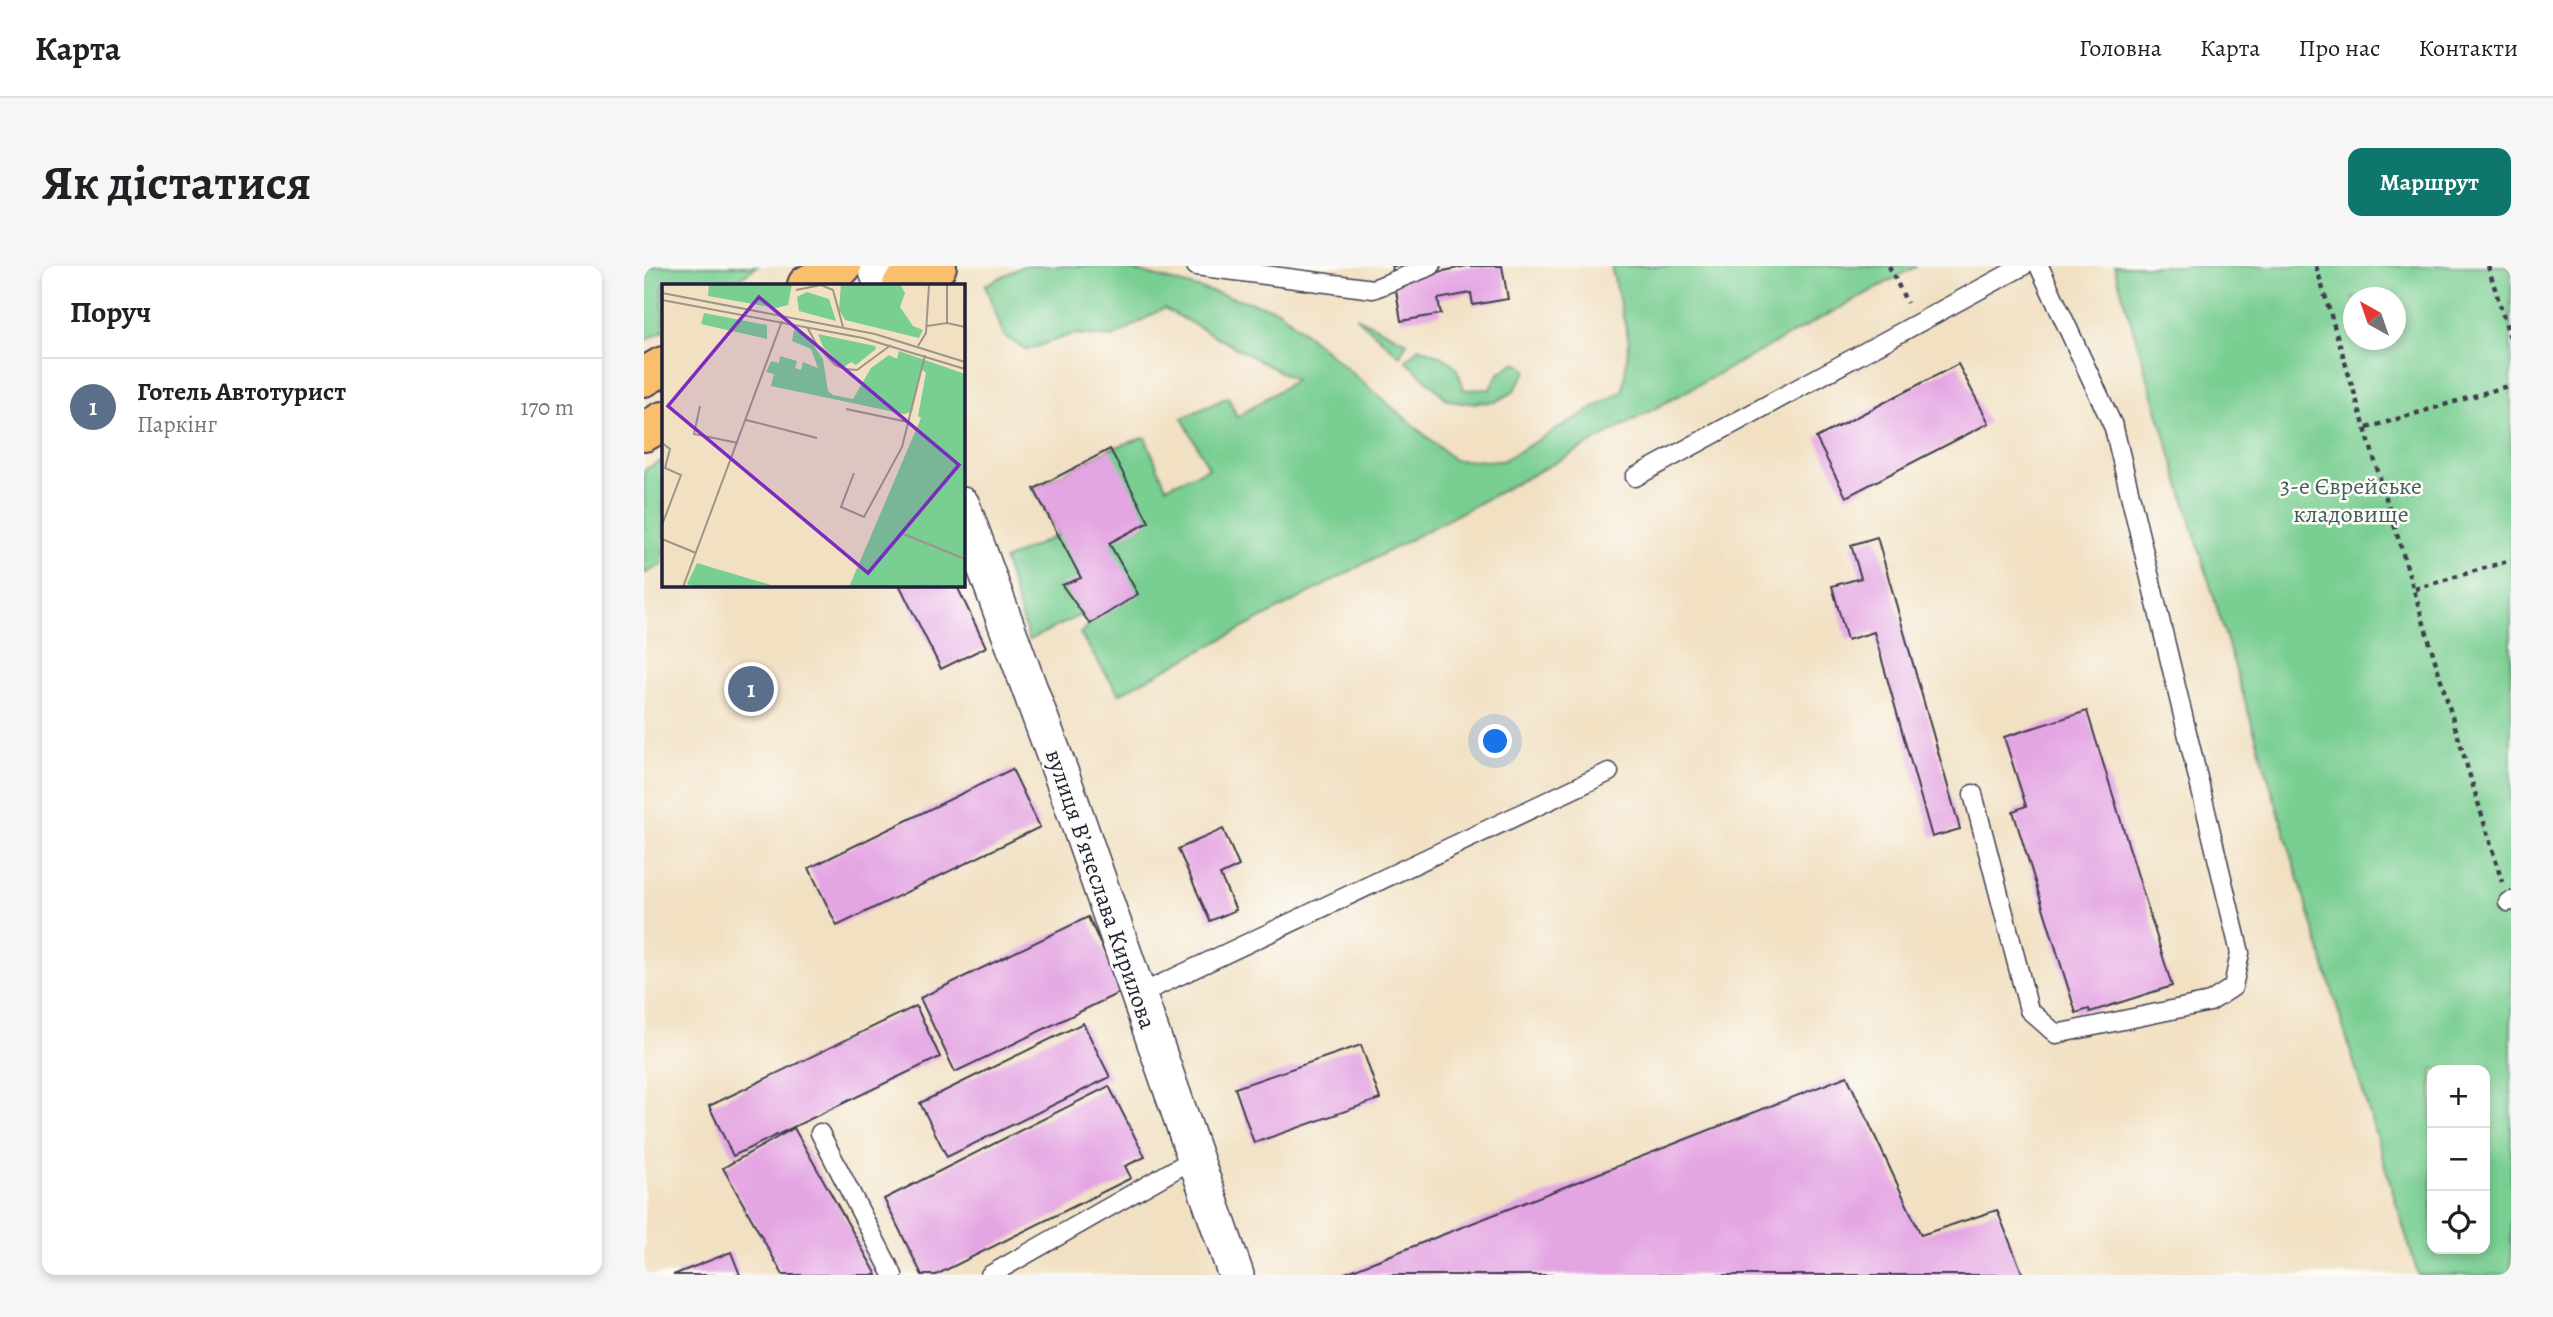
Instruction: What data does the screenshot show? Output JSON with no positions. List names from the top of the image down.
{
  "streets": {
    "street": ["вулиця Вʼячеслава Кирилова"]
  },
  "parks": ["3-е Єврейське кладовище"],
  "north": "top left",
  "page": {
    "header": "Карта",
    "nav": [
      "Головна",
      "Карта",
      "Про нас",
      "Контакти"
    ],
    "buttons": "Маршрут",
    "title": "Як дістатися",
    "heading": "Поруч",
    "list": [
      {
        "mark": "1",
        "name": "Готель Автотурист",
        "note": "Паркінг",
        "value": "170 m"
      }
    ],
    "pins": "1",
    "map_buttons": ["+", "−"]
  }
}
